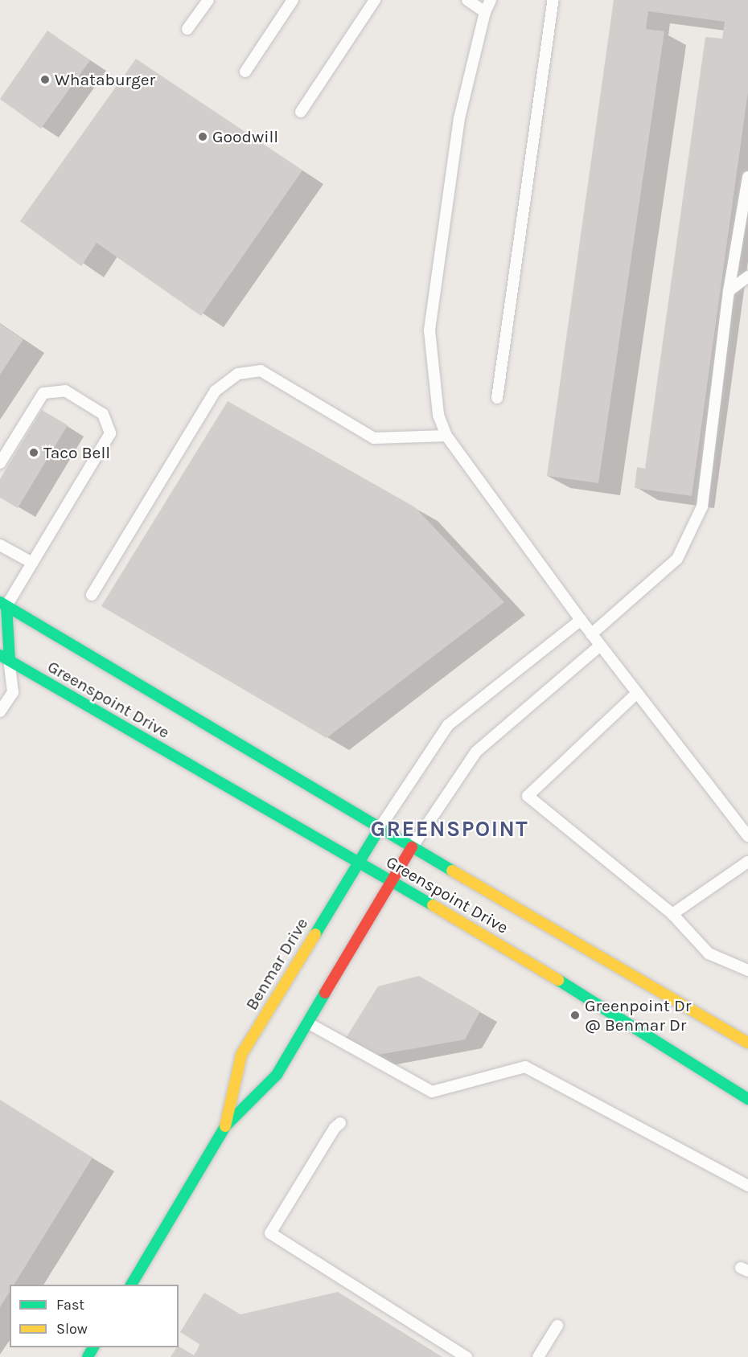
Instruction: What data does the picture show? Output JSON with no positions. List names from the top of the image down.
{
  "streets": {
    "street": ["Greenspoint Drive", "Benmar Drive"]
  },
  "crossings": [
    ["Greenspoint Drive", "Benmar Drive"]
  ],
  "districts": ["GREENSPOINT"],
  "places": [
    "Whataburger",
    "Goodwill",
    "Taco Bell",
    "Greenpoint Dr @ Benmar Dr"
  ],
  "legend": ["Fast", "Slow"]
}
